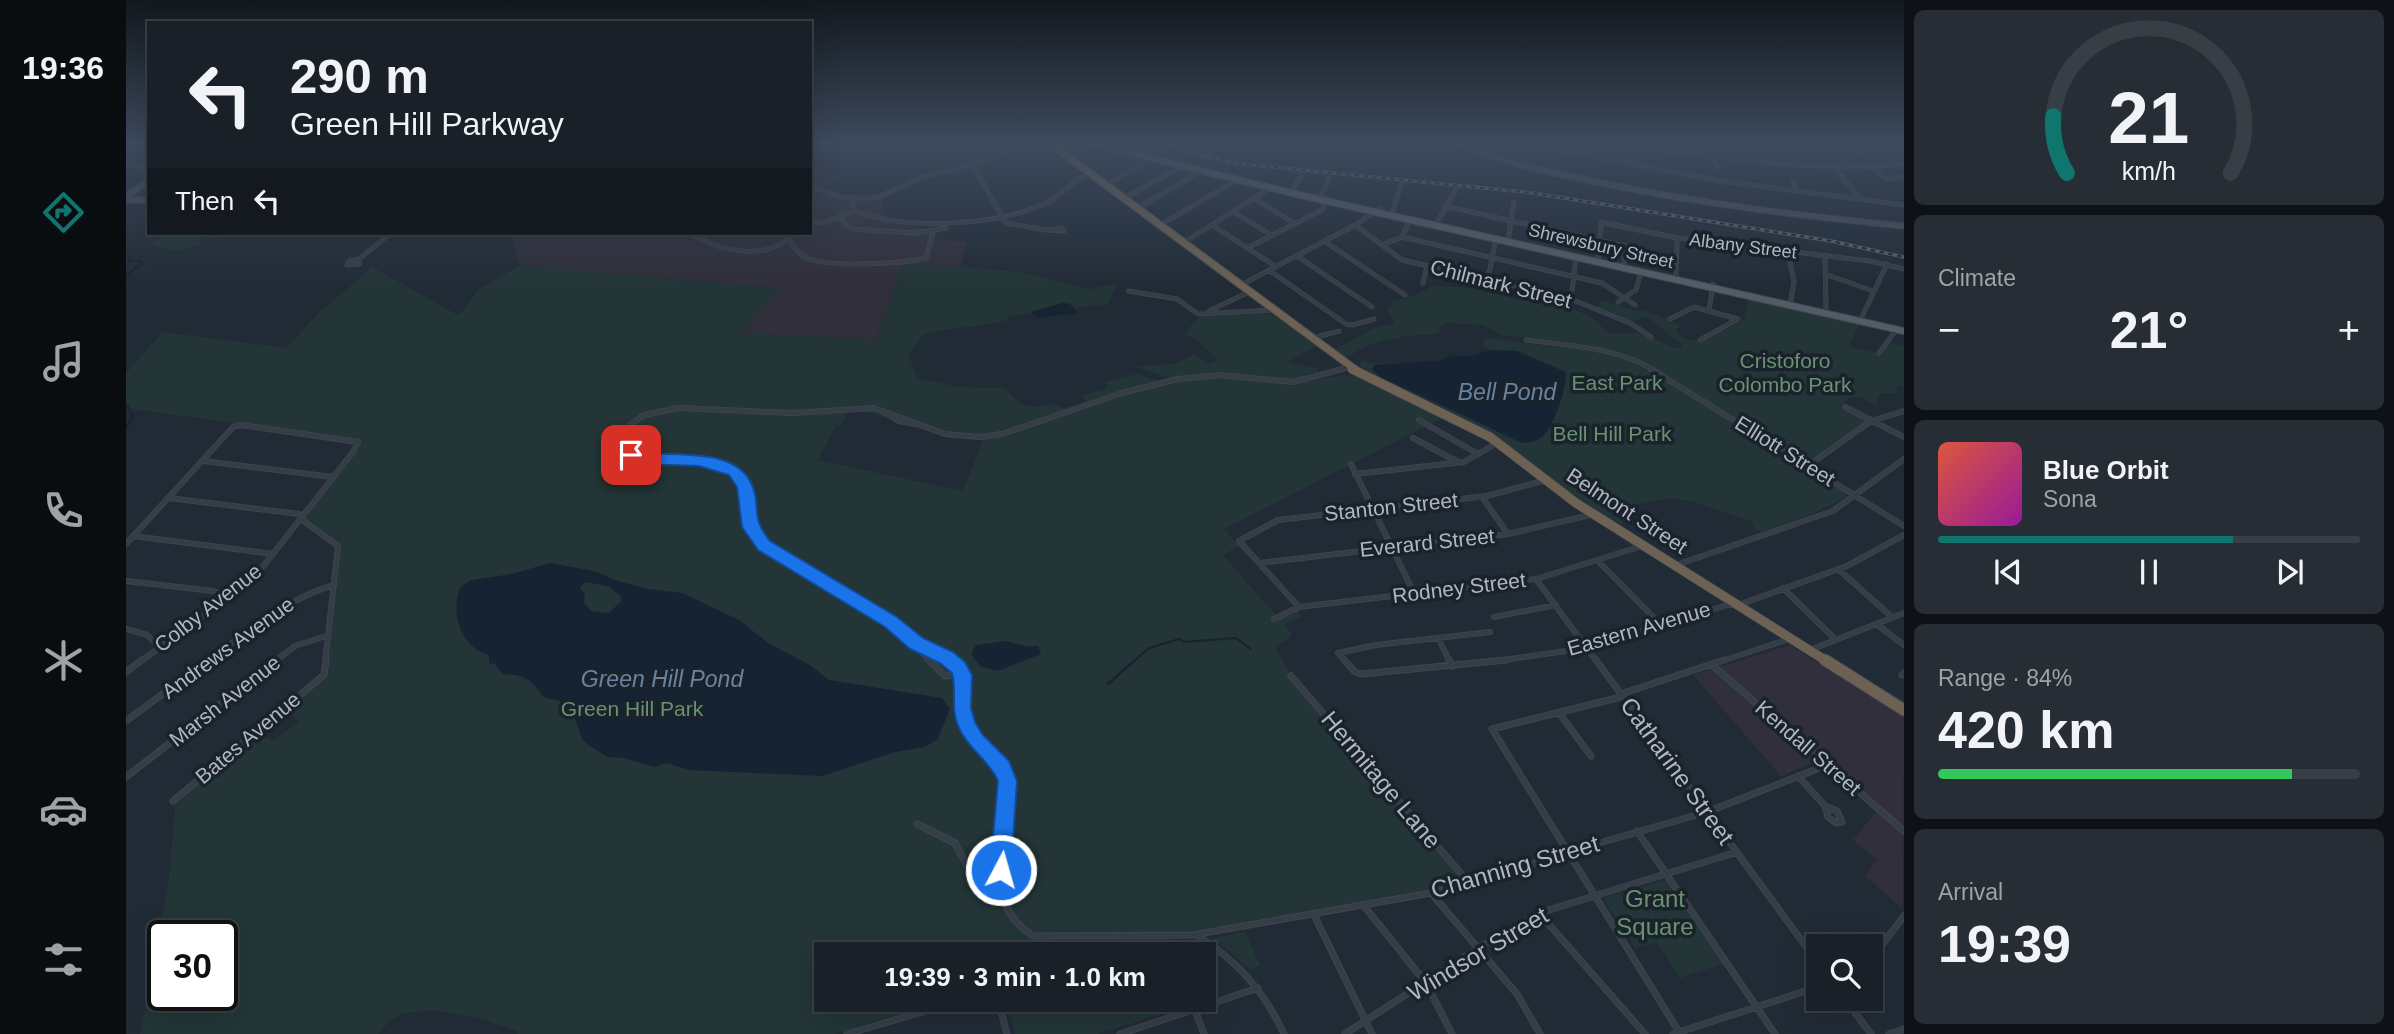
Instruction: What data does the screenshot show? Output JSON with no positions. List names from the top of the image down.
{
  "streets": {
    "highway": ["Belmont Street"],
    "main road": ["Shrewsbury Street"],
    "street": [
      "Albany Street",
      "Chilmark Street",
      "Elliott Street",
      "Stanton Street",
      "Everard Street",
      "Rodney Street",
      "Colby Avenue",
      "Eastern Avenue",
      "Andrews Avenue",
      "Marsh Avenue",
      "Bates Avenue",
      "Kendall Street",
      "Catharine Street",
      "Hermitage Lane",
      "Channing Street",
      "Windsor Street"
    ]
  },
  "crossings": [
    ["Stanton Street", "Belmont Street"],
    ["Stanton Street", "Everard Street"],
    ["Belmont Street", "Everard Street"],
    ["Belmont Street", "Rodney Street"],
    ["Belmont Street", "Eastern Avenue"],
    ["Rodney Street", "Catharine Street"],
    ["Eastern Avenue", "Catharine Street"],
    ["Marsh Avenue", "Bates Avenue"],
    ["Kendall Street", "Channing Street"],
    ["Catharine Street", "Channing Street"],
    ["Catharine Street", "Windsor Street"],
    ["Hermitage Lane", "Channing Street"]
  ],
  "water": ["Bell Pond", "Green Hill Pond"],
  "parks": [
    "Cristoforo Colombo Park",
    "East Park",
    "Bell Hill Park",
    "Green Hill Park",
    "Grant Square"
  ],
  "page": {
    "tabs": "19:36",
    "turn": ["290 m", "Green Hill Parkway"],
    "then": "Then",
    "tile": [
      "Climate",
      ["Range · 84%", "420 km"],
      ["Arrival", "19:39"]
    ],
    "heat": ["−", "21°", "+"],
    "song": ["Blue Orbit", "Sona"],
    "limit": "30",
    "trip": "19:39 · 3 min · 1.0 km",
    "gauge": ["21", "km/h"]
  }
}
